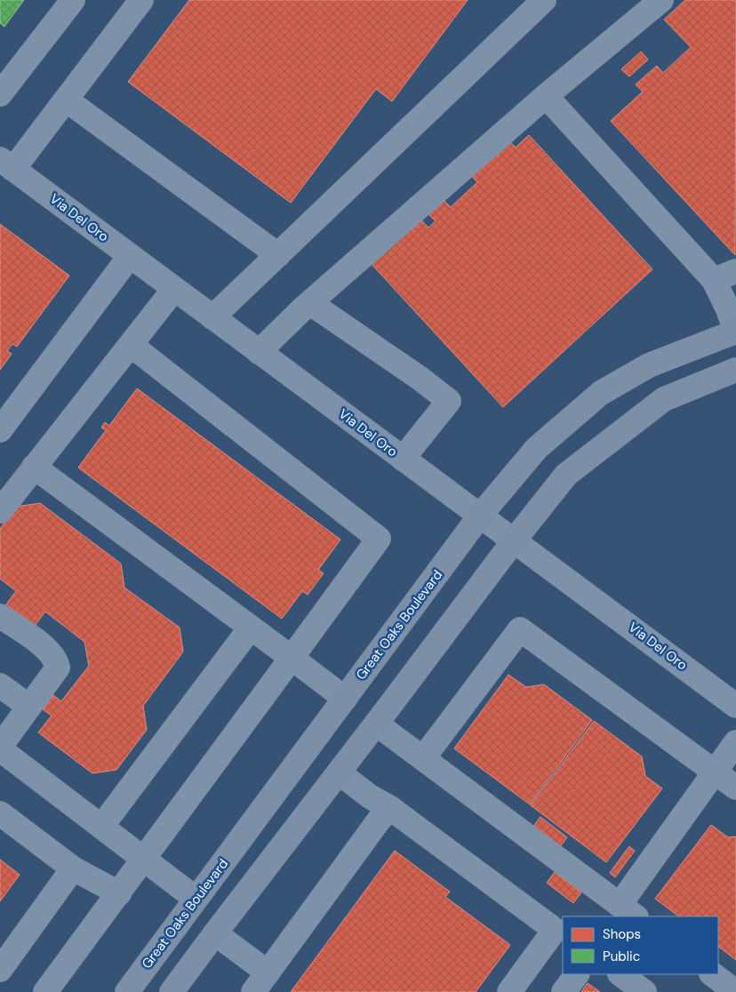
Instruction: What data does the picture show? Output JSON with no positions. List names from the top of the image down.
{
  "streets": {
    "main road": ["Great Oaks Boulevard"],
    "street": ["Via Del Oro"]
  },
  "crossings": [
    ["Via Del Oro", "Great Oaks Boulevard"]
  ],
  "legend": ["Shops", "Public"]
}
